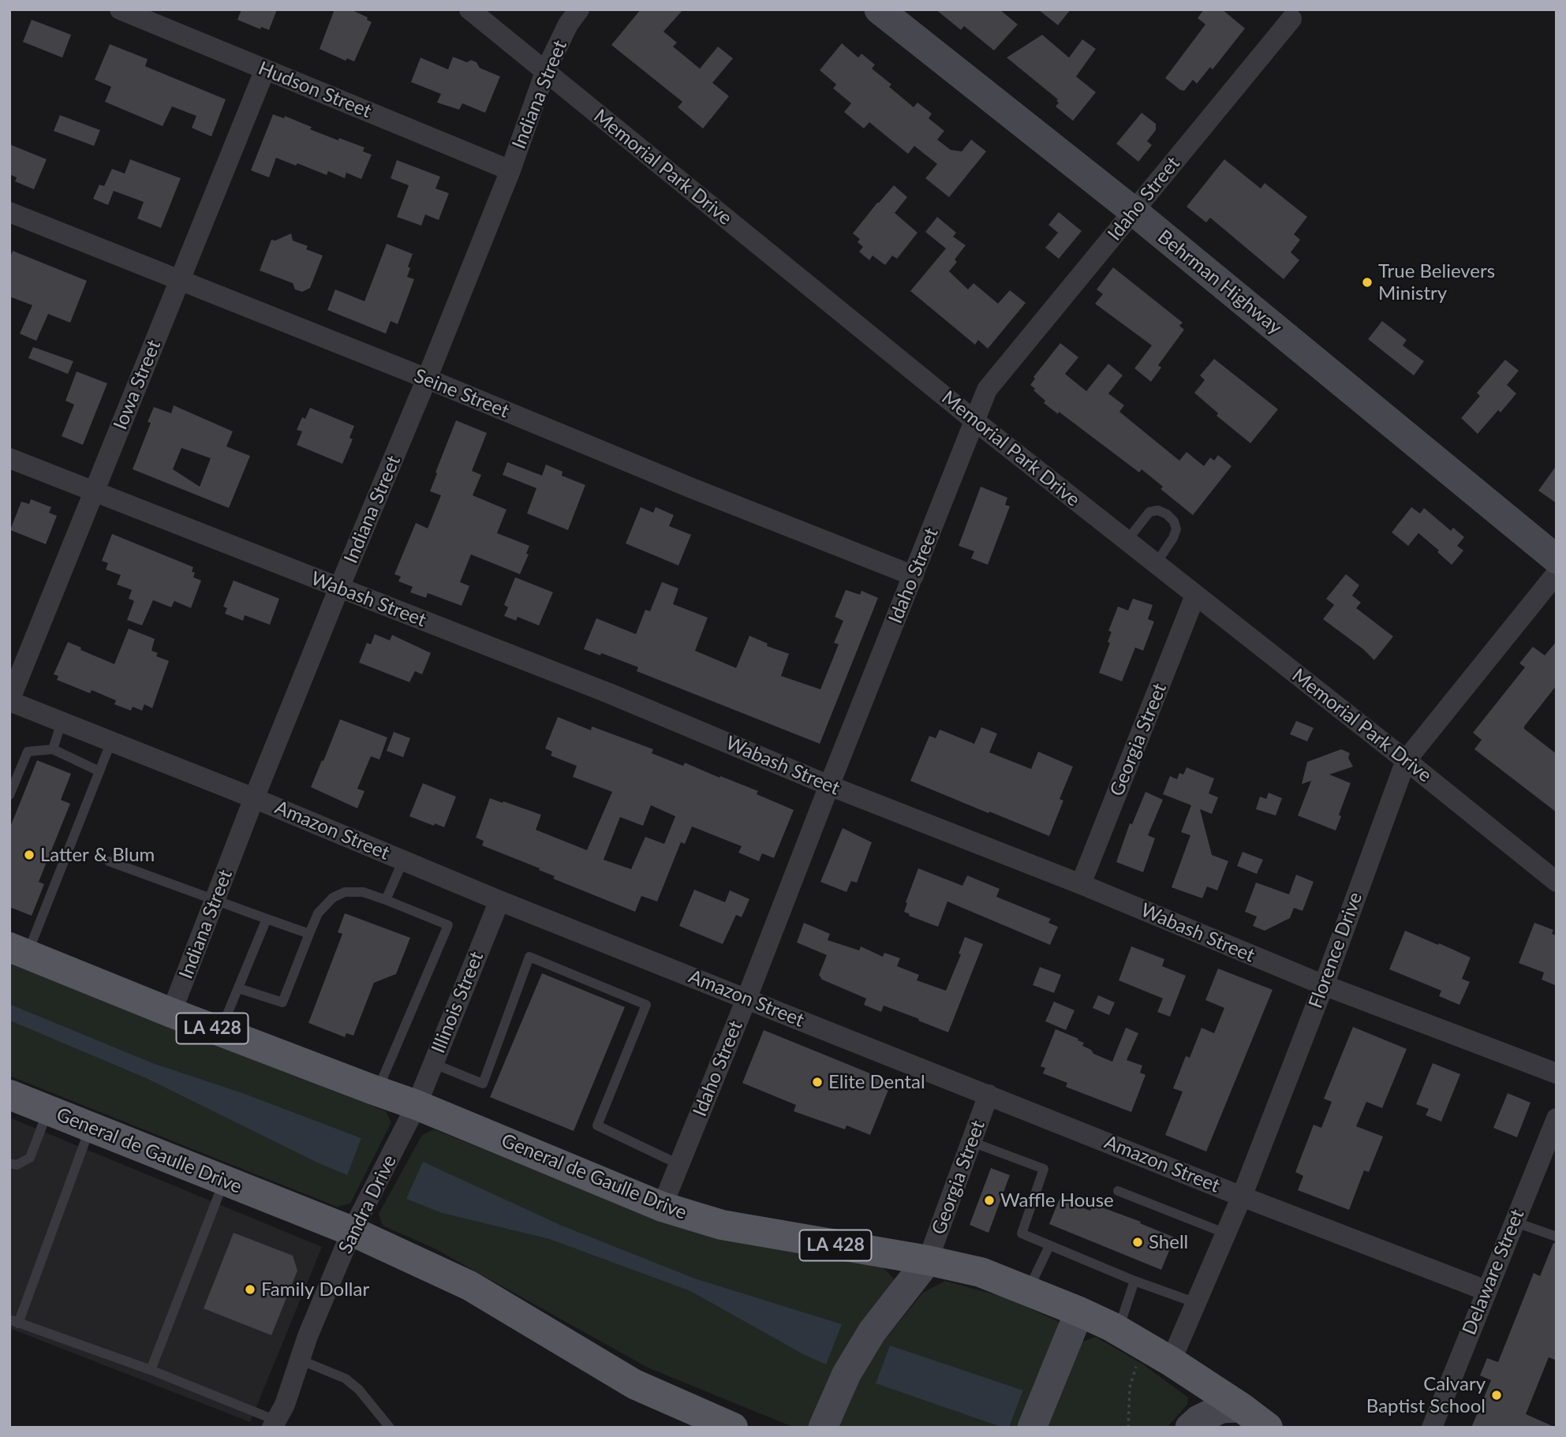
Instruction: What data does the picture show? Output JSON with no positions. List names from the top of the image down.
{
  "streets": {
    "main road": ["LA 428", "General de Gaulle Drive"],
    "street": [
      "Hudson Street",
      "Indiana Street",
      "Memorial Park Drive",
      "Idaho Street",
      "Behrman Highway",
      "Iowa Street",
      "Seine Street",
      "Wabash Street",
      "Georgia Street",
      "Amazon Street",
      "Florence Drive",
      "Illinois Street",
      "Sandra Drive",
      "Delaware Street"
    ]
  },
  "crossings": [
    ["Hudson Street", "Indiana Street"],
    ["Hudson Street", "Iowa Street"],
    ["Indiana Street", "Memorial Park Drive"],
    ["Indiana Street", "Seine Street"],
    ["Indiana Street", "Wabash Street"],
    ["Indiana Street", "Amazon Street"],
    ["Indiana Street", "General de Gaulle Drive"],
    ["Memorial Park Drive", "Idaho Street"],
    ["Memorial Park Drive", "Georgia Street"],
    ["Memorial Park Drive", "Florence Drive"],
    ["Idaho Street", "Behrman Highway"],
    ["Idaho Street", "Seine Street"],
    ["Idaho Street", "Wabash Street"],
    ["Idaho Street", "Amazon Street"],
    ["Idaho Street", "General de Gaulle Drive"],
    ["Iowa Street", "Seine Street"],
    ["Iowa Street", "Wabash Street"],
    ["Iowa Street", "Amazon Street"],
    ["Wabash Street", "Georgia Street"],
    ["Wabash Street", "Florence Drive"],
    ["Georgia Street", "Amazon Street"],
    ["Georgia Street", "General de Gaulle Drive"],
    ["Amazon Street", "Florence Drive"],
    ["Amazon Street", "Illinois Street"],
    ["Amazon Street", "Delaware Street"],
    ["Florence Drive", "General de Gaulle Drive"],
    ["Illinois Street", "General de Gaulle Drive"],
    ["Illinois Street", "Sandra Drive"],
    ["General de Gaulle Drive", "Sandra Drive"]
  ],
  "places": [
    "True Believers Ministry",
    "Latter & Blum",
    "Elite Dental",
    "Waffle House",
    "Shell",
    "Family Dollar",
    "Calvary Baptist School"
  ]
}
